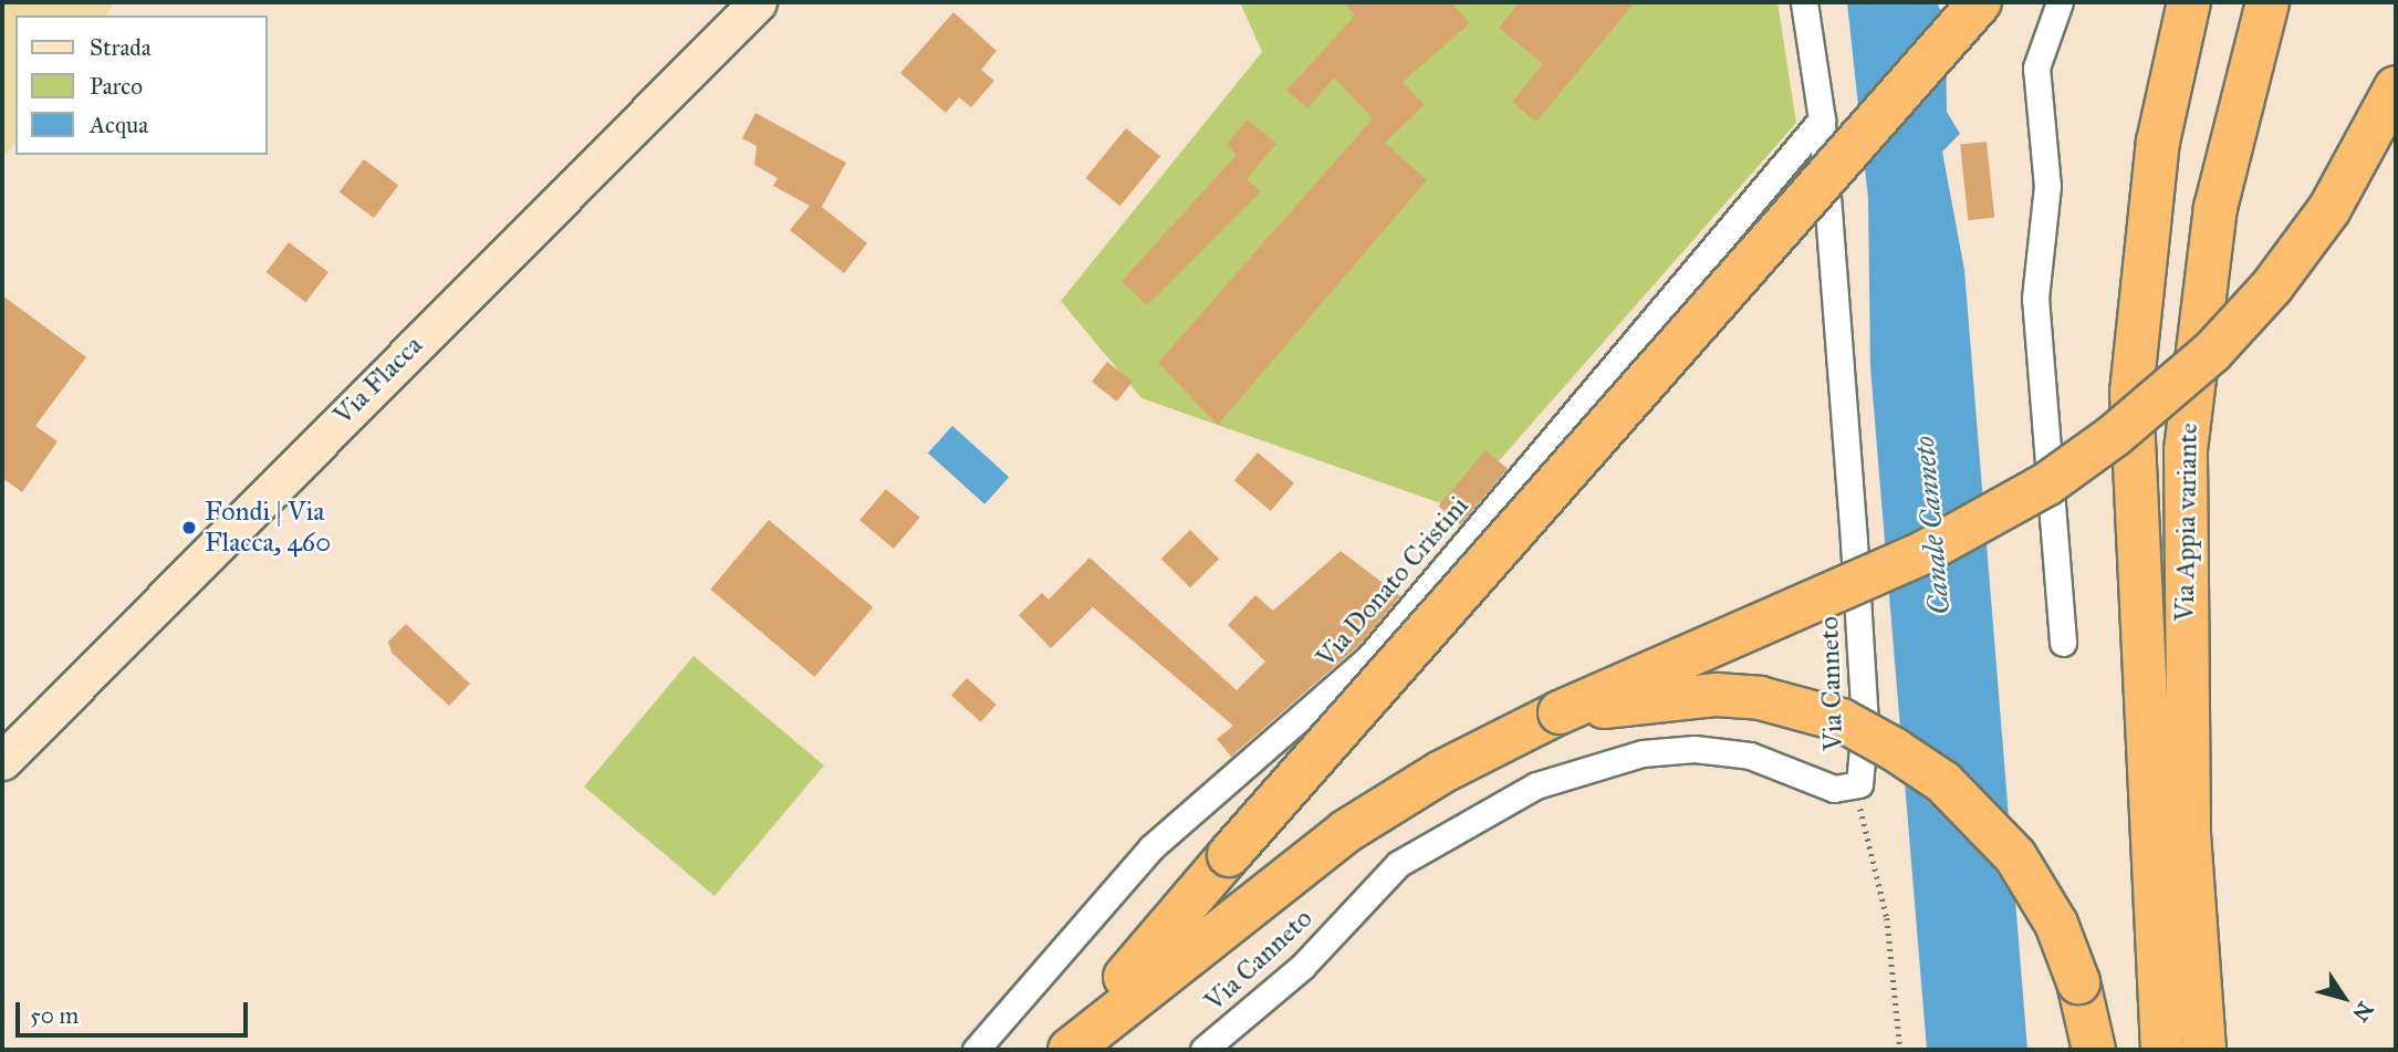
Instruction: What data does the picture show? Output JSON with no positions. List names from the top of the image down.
{
  "streets": {
    "highway": ["Via Appia variante"],
    "main road": ["Via Flacca"],
    "street": ["Via Donato Cristini", "Via Canneto"]
  },
  "crossings": [
    ["Via Donato Cristini", "Via Canneto"]
  ],
  "water": ["Canale Canneto"],
  "places": ["Fondi | Via Flacca, 460"],
  "legend": ["Strada", "Parco", "Acqua"],
  "scale_bar": "50 m",
  "north": "bottom right"
}
